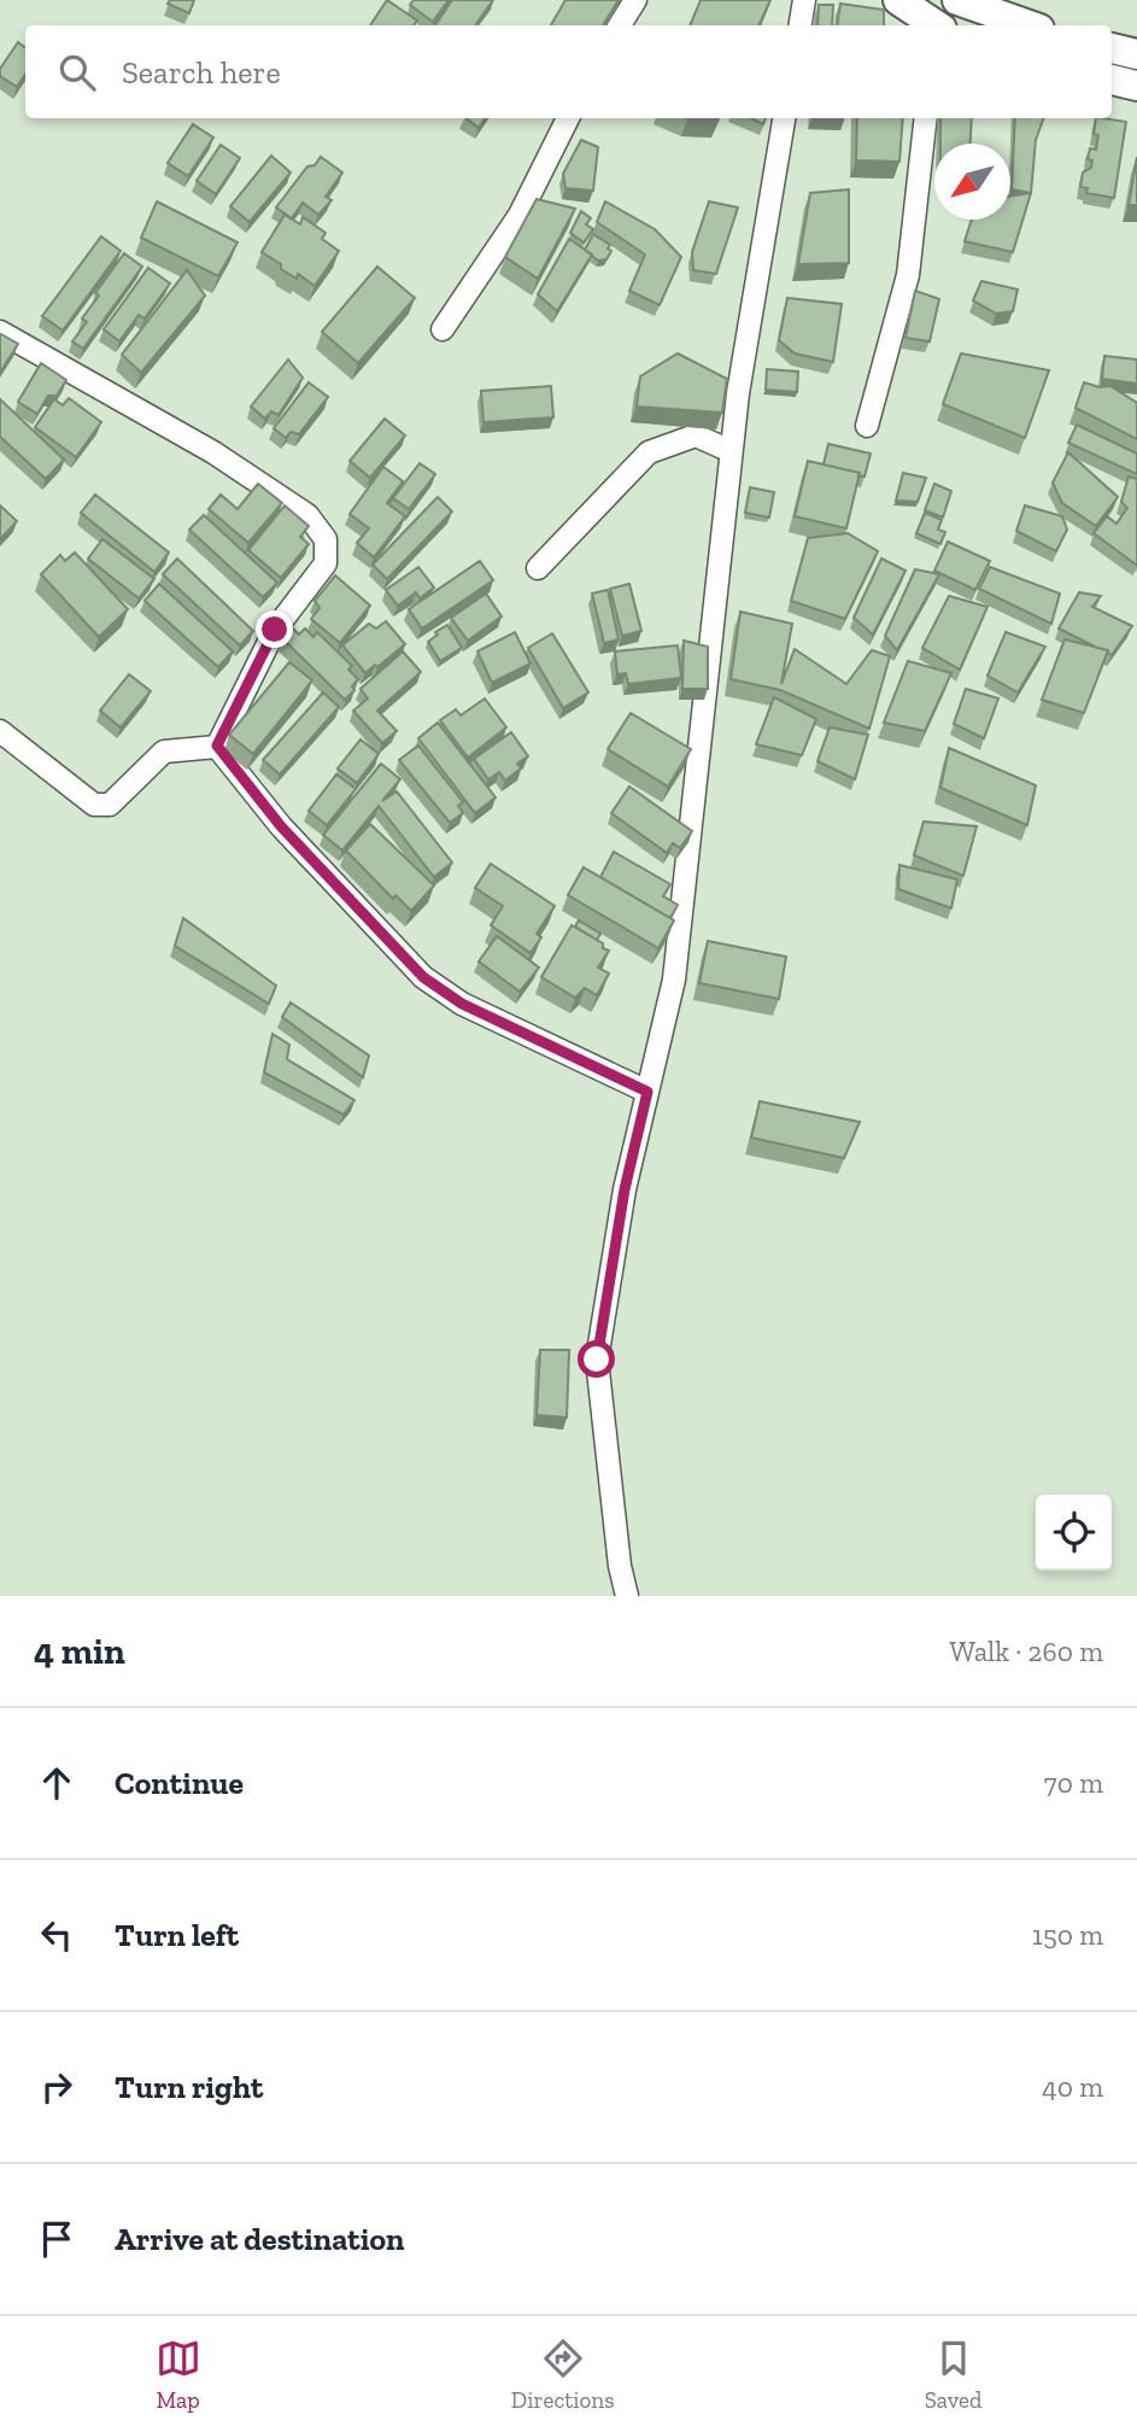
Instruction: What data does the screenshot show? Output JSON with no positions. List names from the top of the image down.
{
  "north": "bottom left",
  "page": {
    "search": "Search here",
    "heading": ["4 min", "Walk · 260 m"],
    "list": [
      ["Continue", "70 m"],
      ["Turn left", "150 m"],
      ["Turn right", "40 m"],
      "Arrive at destination"
    ],
    "nav": ["Map", "Directions", "Saved"]
  }
}
